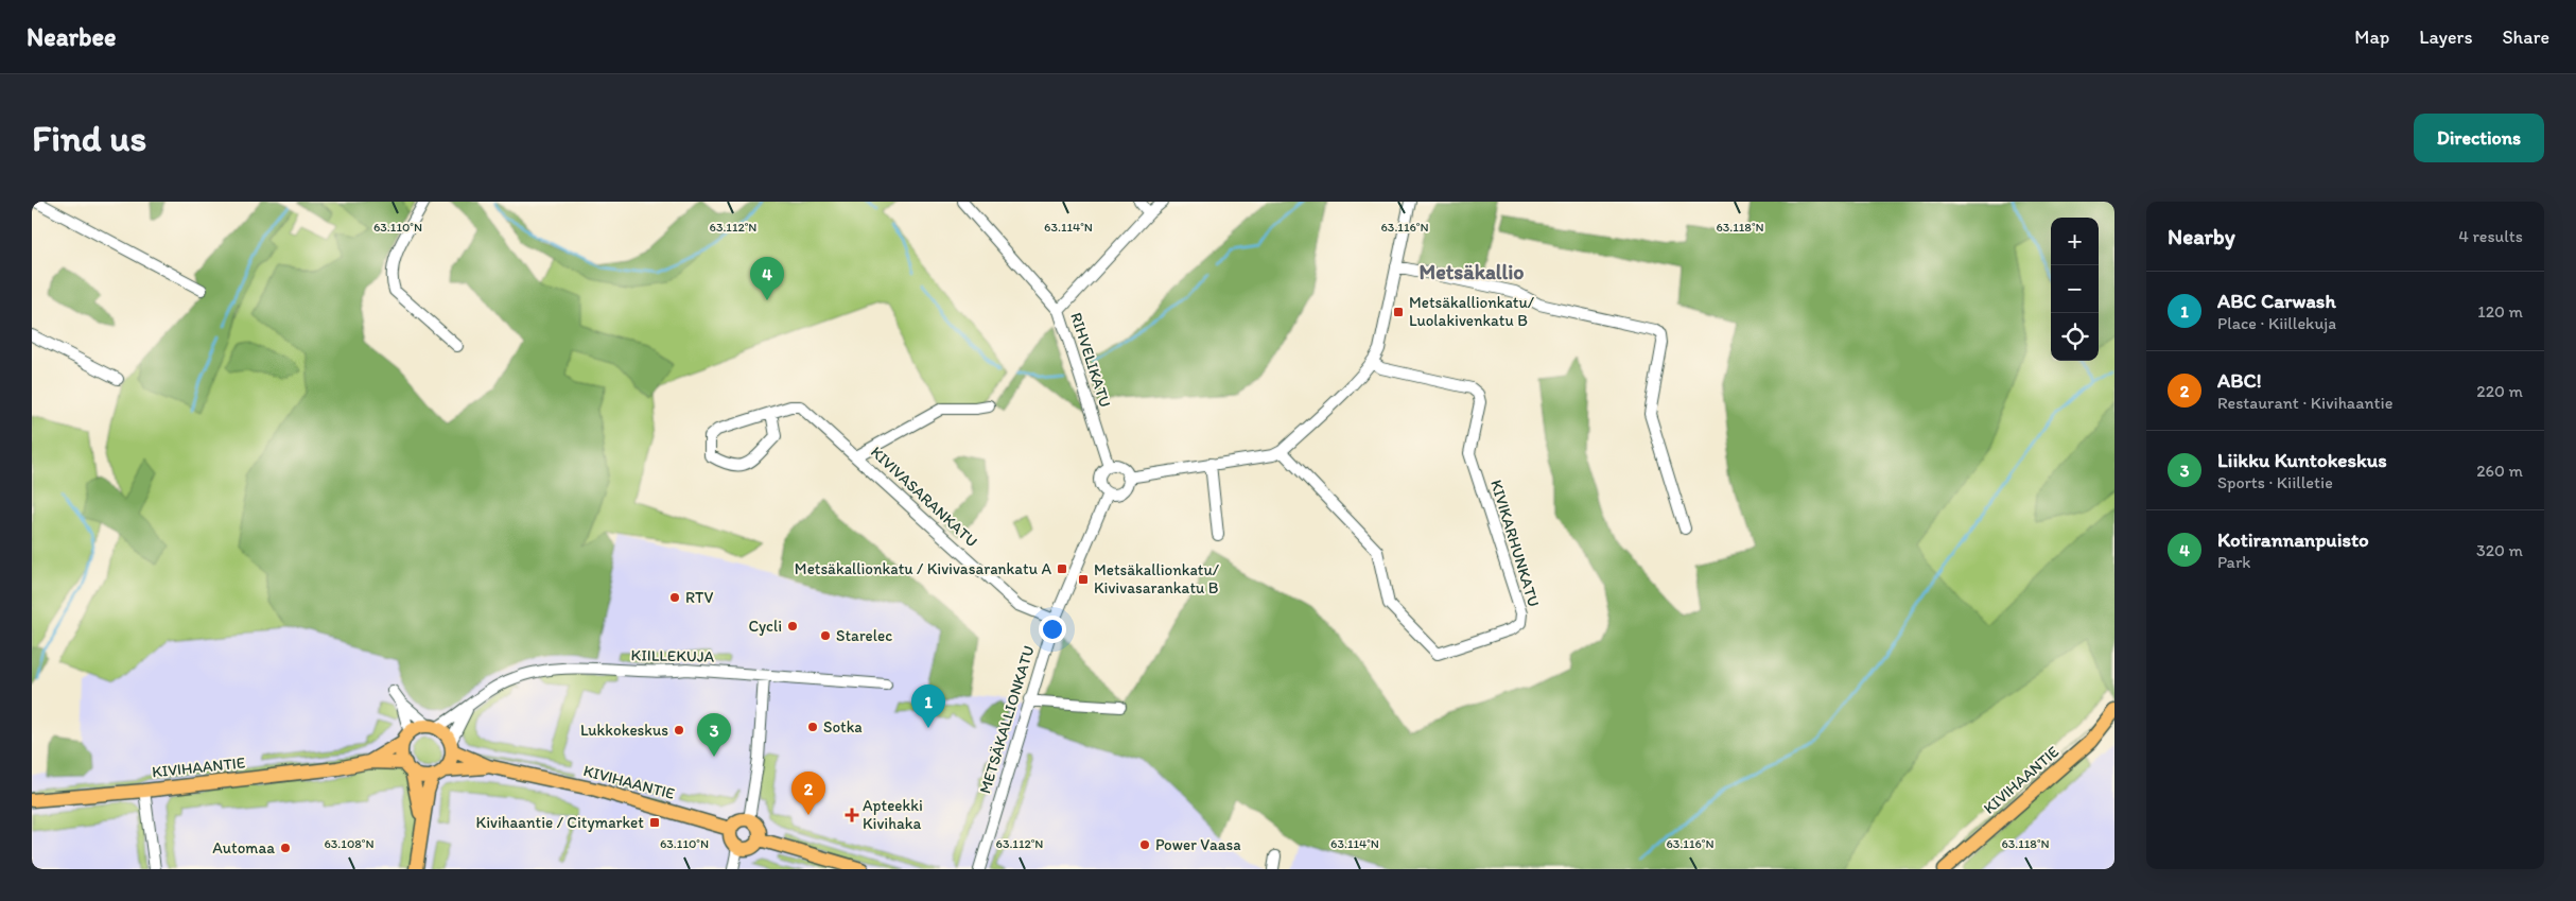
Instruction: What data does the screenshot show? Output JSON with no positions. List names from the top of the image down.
{
  "streets": {
    "main road": ["KIVIHAANTIE"],
    "street": [
      "RIHVELIKATU",
      "KIVIVASARANKATU",
      "KIVIKARHUNKATU",
      "KIILLEKUJA",
      "METSÄKALLIONKATU"
    ]
  },
  "crossings": [
    ["RIHVELIKATU", "METSÄKALLIONKATU"],
    ["KIVIVASARANKATU", "METSÄKALLIONKATU"],
    ["KIILLEKUJA", "KIVIHAANTIE"]
  ],
  "districts": ["Metsäkallio"],
  "places": {
    "transit": [
      "Metsäkallionkatu/ Luolakivenkatu B",
      "Metsäkallionkatu / Kivivasarankatu A",
      "Metsäkallionkatu/ Kivivasarankatu B",
      "Kivihaantie / Citymarket"
    ],
    "other": [
      "RTV",
      "Cycli",
      "Starelec",
      "Sotka",
      "Lukkokeskus",
      "Power Vaasa",
      "Automaa"
    ],
    "health": ["Apteekki Kivihaka"]
  },
  "page": {
    "header": "Nearbee",
    "nav": ["Map", "Layers", "Share"],
    "buttons": "Directions",
    "title": "Find us",
    "heading": ["Nearby", "4 results"],
    "map_buttons": ["+", "−"],
    "pins": [
      "4",
      "1",
      "3",
      "2"
    ],
    "list": [
      {
        "mark": "1",
        "name": "ABC Carwash",
        "note": "Place · Kiillekuja",
        "value": "120 m"
      },
      {
        "mark": "2",
        "name": "ABC!",
        "note": "Restaurant · Kivihaantie",
        "value": "220 m"
      },
      {
        "mark": "3",
        "name": "Liikku Kuntokeskus",
        "note": "Sports · Kiilletie",
        "value": "260 m"
      },
      {
        "mark": "4",
        "name": "Kotirannanpuisto",
        "note": "Park",
        "value": "320 m"
      }
    ]
  },
  "coordinates": [
    "63.110°N",
    "63.112°N",
    "63.114°N",
    "63.116°N",
    "63.118°N",
    "63.108°N"
  ]
}
